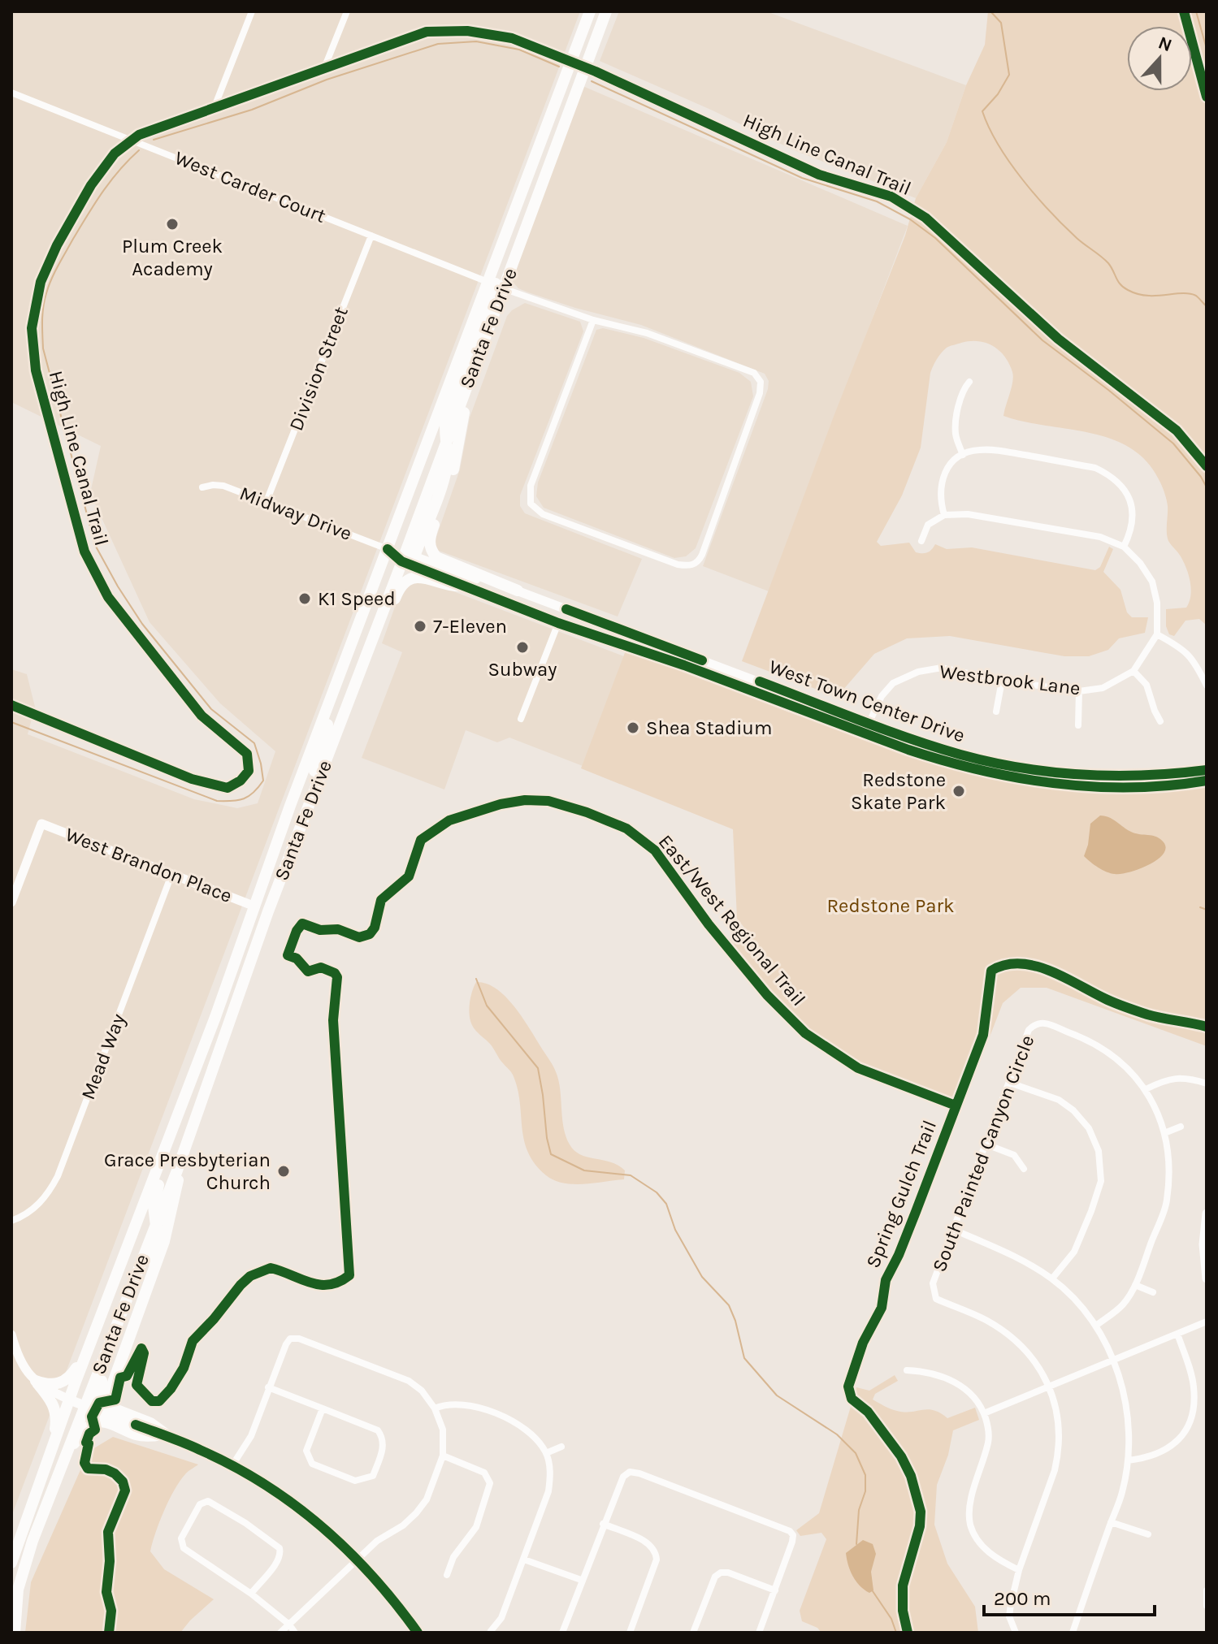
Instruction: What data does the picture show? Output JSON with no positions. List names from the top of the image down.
{
  "streets": {
    "highway": ["Santa Fe Drive"],
    "street": [
      "West Carder Court",
      "Division Street",
      "Midway Drive",
      "Westbrook Lane",
      "West Town Center Drive",
      "West Brandon Place",
      "Mead Way",
      "South Painted Canyon Circle"
    ],
    "cycle path": ["High Line Canal Trail", "East/West Regional Trail", "Spring Gulch Trail"]
  },
  "crossings": [
    ["West Carder Court", "Santa Fe Drive"],
    ["West Carder Court", "Division Street"],
    ["Santa Fe Drive", "Midway Drive"],
    ["Santa Fe Drive", "West Town Center Drive"],
    ["Santa Fe Drive", "West Brandon Place"],
    ["Division Street", "Midway Drive"],
    ["Midway Drive", "West Town Center Drive"],
    ["Westbrook Lane", "West Town Center Drive"],
    ["West Brandon Place", "Mead Way"]
  ],
  "parks": ["Redstone Park"],
  "places": [
    "Plum Creek Academy",
    "K1 Speed",
    "7-Eleven",
    "Subway",
    "Shea Stadium",
    "Redstone Skate Park",
    "Grace Presbyterian Church"
  ],
  "scale_bar": "200 m",
  "north": "top"
}
